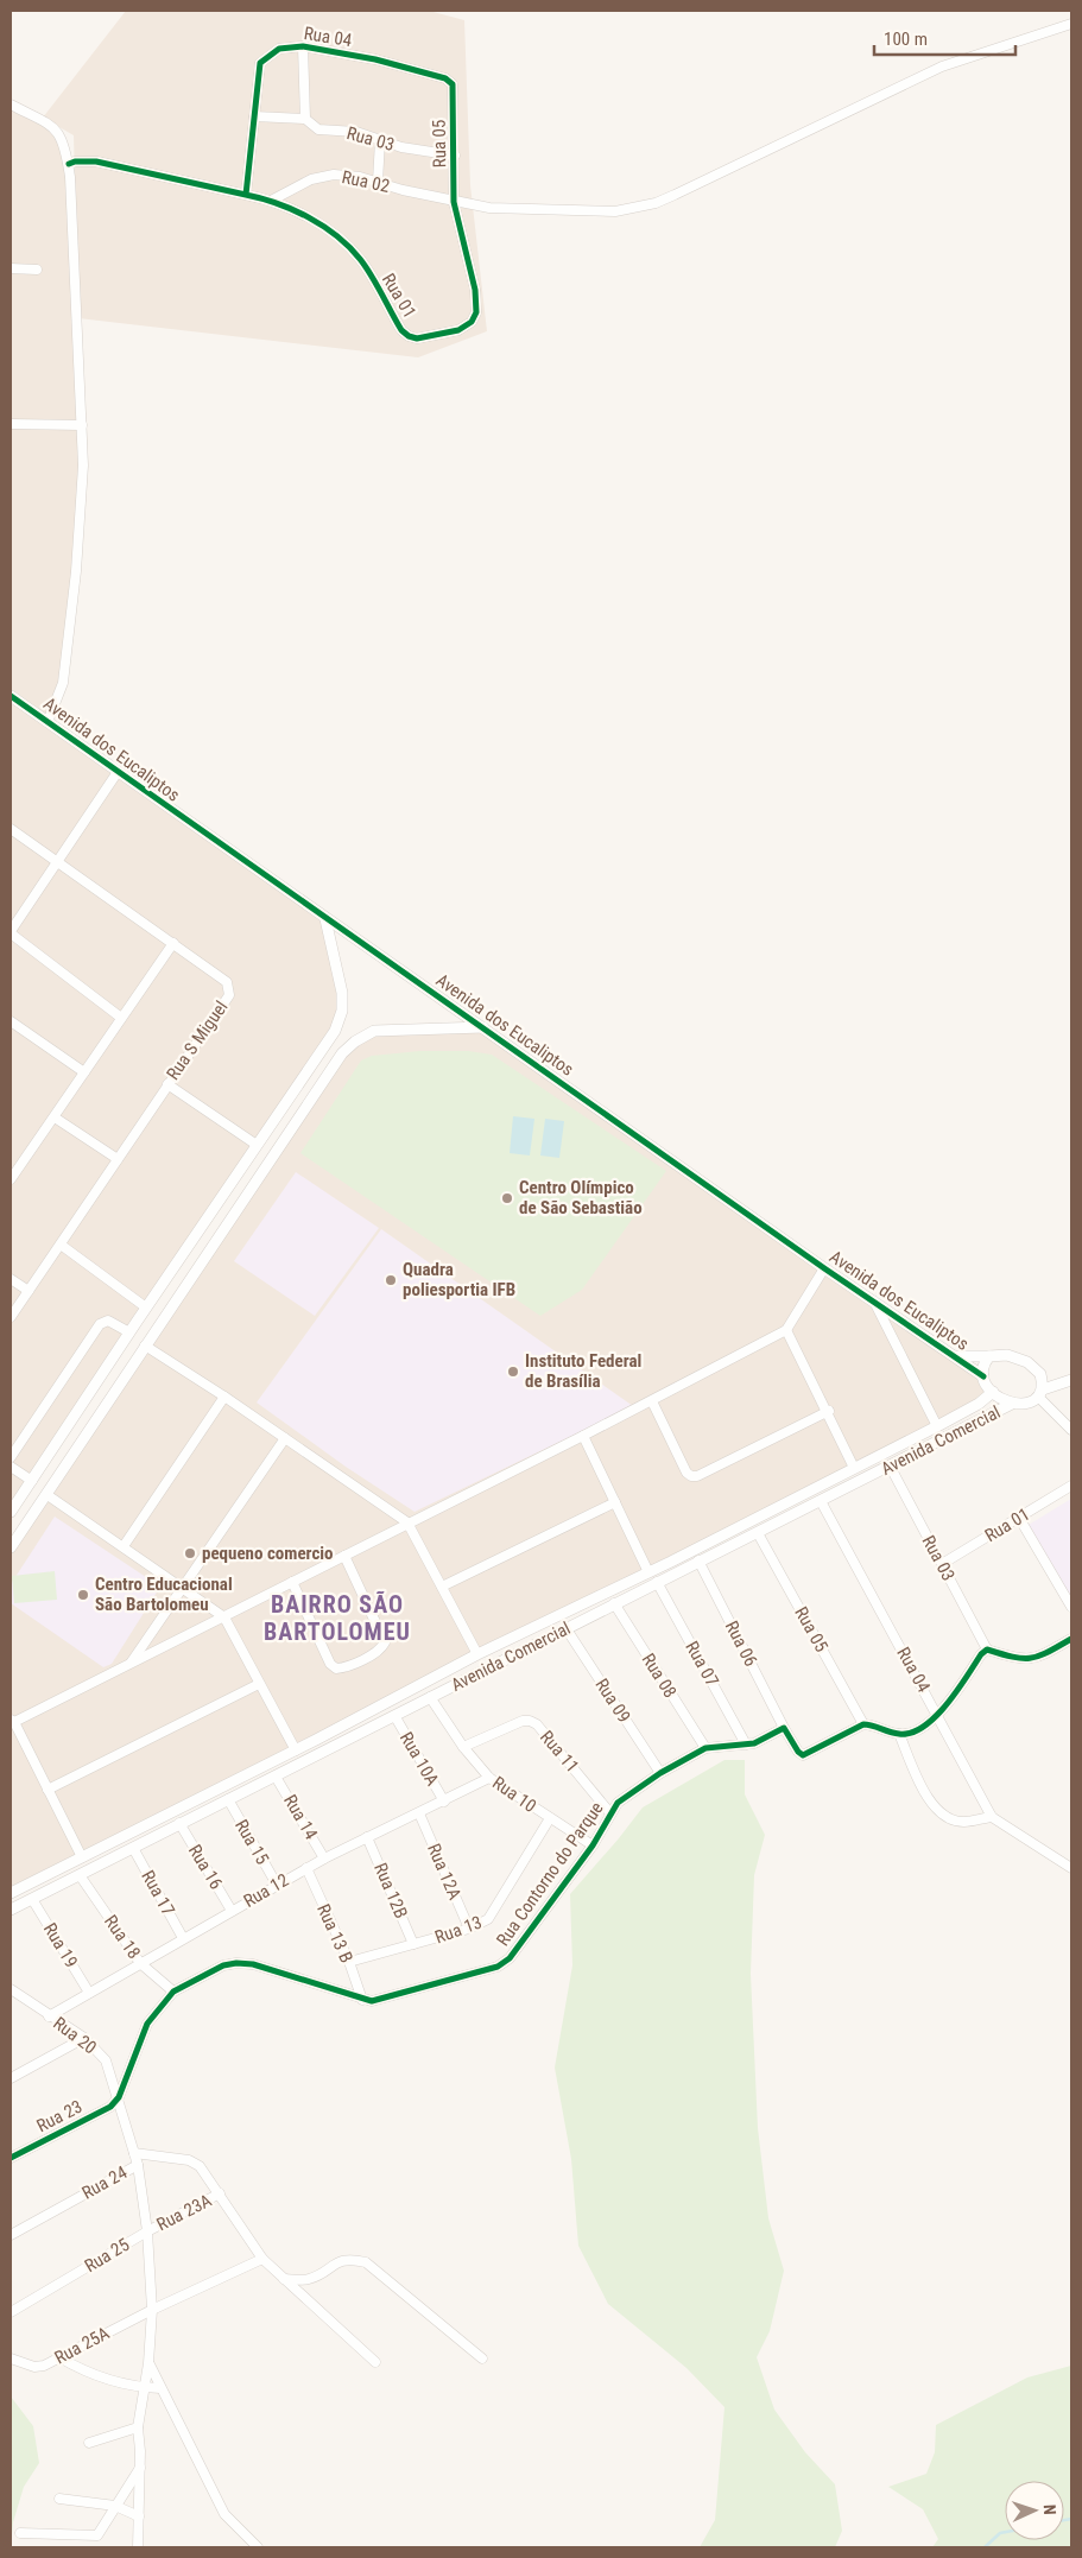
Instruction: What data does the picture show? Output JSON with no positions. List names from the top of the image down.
{
  "streets": {
    "street": [
      "Rua 04",
      "Rua 03",
      "Rua 05",
      "Rua 02",
      "Rua 01",
      "Avenida dos Eucaliptos",
      "Rua S Miguel",
      "Avenida Comercial",
      "Rua 06",
      "Rua 07",
      "Rua 08",
      "Rua 09",
      "Rua 11",
      "Rua 10A",
      "Rua 10",
      "Rua 14",
      "Rua 15",
      "Rua 16",
      "Rua 12A",
      "Rua Contorno do Parque",
      "Rua 12",
      "Rua 12B",
      "Rua 17",
      "Rua 13",
      "Rua 13 B",
      "Rua 18",
      "Rua 19",
      "Rua 20",
      "Rua 23",
      "Rua 24",
      "Rua 23A",
      "Rua 25",
      "Rua 25A"
    ]
  },
  "crossings": [
    ["Rua 04", "Rua 03"],
    ["Rua 04", "Rua 05"],
    ["Rua 04", "Avenida Comercial"],
    ["Rua 03", "Rua 05"],
    ["Rua 03", "Rua 01"],
    ["Rua 03", "Avenida Comercial"],
    ["Rua 05", "Rua 02"],
    ["Rua 05", "Rua 01"],
    ["Rua 05", "Avenida Comercial"],
    ["Rua 02", "Rua 01"],
    ["Avenida dos Eucaliptos", "Avenida Comercial"],
    ["Avenida Comercial", "Rua 06"],
    ["Avenida Comercial", "Rua 07"],
    ["Avenida Comercial", "Rua 08"],
    ["Avenida Comercial", "Rua 09"],
    ["Avenida Comercial", "Rua 10A"],
    ["Avenida Comercial", "Rua 10"],
    ["Avenida Comercial", "Rua 14"],
    ["Avenida Comercial", "Rua 15"],
    ["Avenida Comercial", "Rua 16"],
    ["Avenida Comercial", "Rua 17"],
    ["Avenida Comercial", "Rua 18"],
    ["Avenida Comercial", "Rua 19"],
    ["Rua 06", "Rua Contorno do Parque"],
    ["Rua 07", "Rua Contorno do Parque"],
    ["Rua 08", "Rua Contorno do Parque"],
    ["Rua 09", "Rua Contorno do Parque"],
    ["Rua 11", "Rua 10"],
    ["Rua 11", "Rua Contorno do Parque"],
    ["Rua 10A", "Rua 12"],
    ["Rua 10", "Rua Contorno do Parque"],
    ["Rua 10", "Rua 12"],
    ["Rua 10", "Rua 13"],
    ["Rua 14", "Rua 12"],
    ["Rua 15", "Rua 12"],
    ["Rua 16", "Rua 12"],
    ["Rua 12A", "Rua 12"],
    ["Rua 12A", "Rua 13"],
    ["Rua Contorno do Parque", "Rua 13 B"],
    ["Rua Contorno do Parque", "Rua 18"],
    ["Rua Contorno do Parque", "Rua 20"],
    ["Rua Contorno do Parque", "Rua 23"],
    ["Rua Contorno do Parque", "Rua 24"],
    ["Rua 12", "Rua 12B"],
    ["Rua 12", "Rua 17"],
    ["Rua 12", "Rua 13 B"],
    ["Rua 12", "Rua 18"],
    ["Rua 12", "Rua 19"],
    ["Rua 12", "Rua 20"],
    ["Rua 12B", "Rua 13"],
    ["Rua 13", "Rua 13 B"],
    ["Rua 20", "Rua 23"],
    ["Rua 20", "Rua 24"],
    ["Rua 23", "Rua 24"],
    ["Rua 24", "Rua 25"],
    ["Rua 23A", "Rua 25"]
  ],
  "districts": ["BAIRRO SÃO BARTOLOMEU"],
  "places": [
    "Centro Olímpico de São Sebastião",
    "Quadra poliesportia IFB",
    "Instituto Federal de Brasília",
    "pequeno comercio",
    "Centro Educacional São Bartolomeu"
  ],
  "scale_bar": "100 m",
  "north": "right"
}
